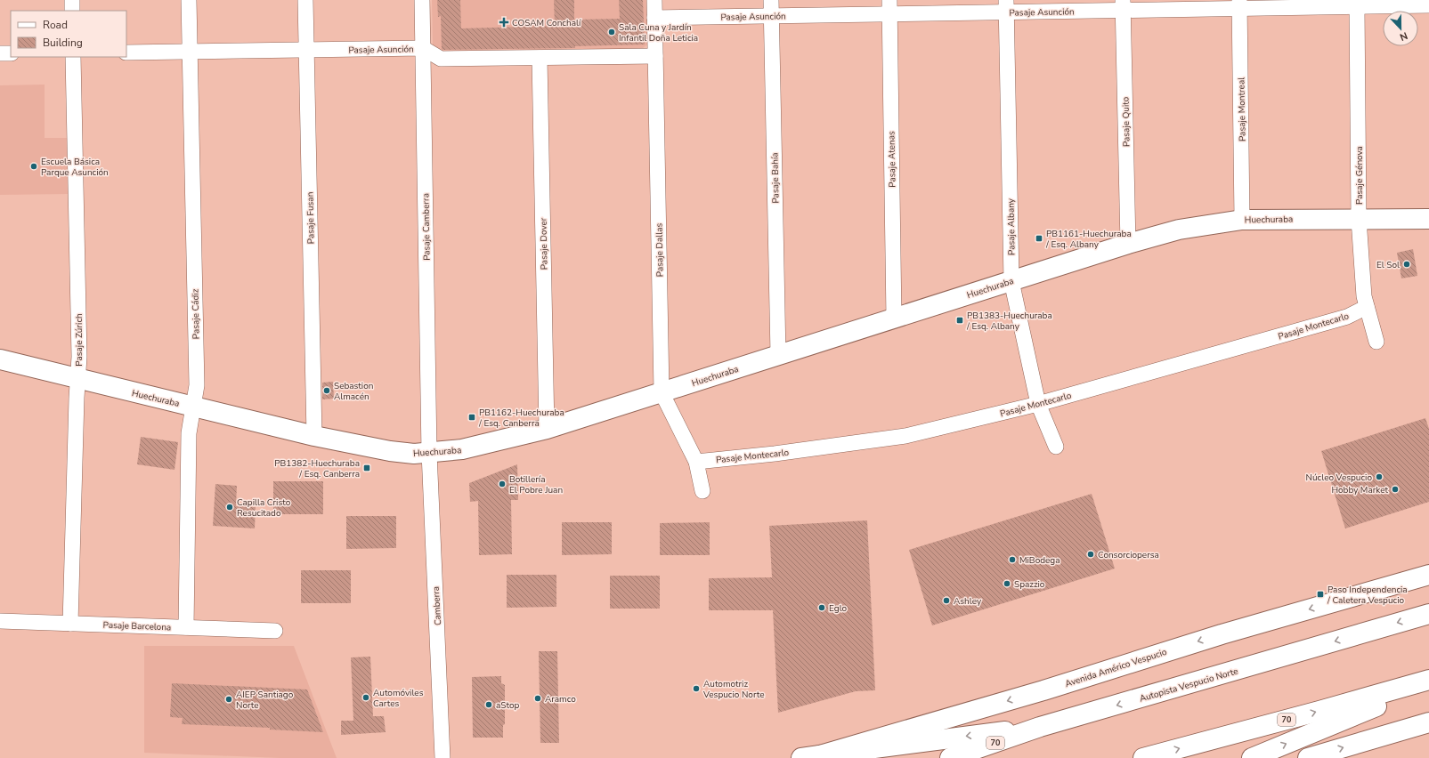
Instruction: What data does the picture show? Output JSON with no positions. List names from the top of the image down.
{
  "streets": {
    "main road": [
      "Huechuraba",
      "Avenida Américo Vespucio",
      "Autopista Vespucio Norte",
      "70"
    ],
    "street": [
      "Pasaje Asunción",
      "Pasaje Montreal",
      "Pasaje Quito",
      "Pasaje Atenas",
      "Pasaje Génova",
      "Pasaje Bahía",
      "Pasaje Fusan",
      "Pasaje Camberra",
      "Pasaje Albany",
      "Pasaje Dover",
      "Pasaje Dallas",
      "Pasaje Cádiz",
      "Pasaje Montecarlo",
      "Pasaje Zúrich",
      "Camberra",
      "Pasaje Barcelona"
    ]
  },
  "crossings": [
    ["Pasaje Asunción", "Pasaje Montreal"],
    ["Pasaje Asunción", "Pasaje Quito"],
    ["Pasaje Asunción", "Pasaje Atenas"],
    ["Pasaje Asunción", "Pasaje Génova"],
    ["Pasaje Asunción", "Pasaje Bahía"],
    ["Pasaje Asunción", "Pasaje Fusan"],
    ["Pasaje Asunción", "Pasaje Camberra"],
    ["Pasaje Asunción", "Pasaje Albany"],
    ["Pasaje Asunción", "Pasaje Dover"],
    ["Pasaje Asunción", "Pasaje Dallas"],
    ["Pasaje Asunción", "Pasaje Cádiz"],
    ["Pasaje Montreal", "Huechuraba"],
    ["Pasaje Quito", "Huechuraba"],
    ["Pasaje Atenas", "Huechuraba"],
    ["Pasaje Génova", "Huechuraba"],
    ["Pasaje Génova", "Pasaje Montecarlo"],
    ["Pasaje Bahía", "Huechuraba"],
    ["Pasaje Fusan", "Huechuraba"],
    ["Huechuraba", "Pasaje Camberra"],
    ["Huechuraba", "Pasaje Albany"],
    ["Huechuraba", "Pasaje Dover"],
    ["Huechuraba", "Pasaje Dallas"],
    ["Huechuraba", "Pasaje Cádiz"],
    ["Huechuraba", "Pasaje Zúrich"],
    ["Huechuraba", "Camberra"],
    ["Pasaje Camberra", "Camberra"],
    ["Pasaje Albany", "Pasaje Montecarlo"],
    ["Pasaje Dallas", "Pasaje Montecarlo"],
    ["Pasaje Cádiz", "Pasaje Barcelona"],
    ["Pasaje Zúrich", "Pasaje Barcelona"]
  ],
  "places": {
    "health": ["COSAM Conchalí"],
    "other": [
      "Sala Cuna y Jardín Infantil Doña Leticia",
      "Escuela Básica Parque Asunción",
      "El Sol",
      "Sebastion Almacén",
      "Núcleo Vespucio",
      "Botillería El Pobre Juan",
      "Hobby Market",
      "Capilla Cristo Resucitado",
      "Consorciopersa",
      "MiBodega",
      "Spazzio",
      "Ashley",
      "Eglo",
      "Automotriz Vespucio Norte",
      "Automóviles Cartes",
      "Aramco",
      "AIEP Santiago Norte",
      "aStop"
    ],
    "transit": [
      "PB1161-Huechuraba / Esq. Albany",
      "PB1383-Huechuraba / Esq. Albany",
      "PB1162-Huechuraba / Esq. Canberra",
      "PB1382-Huechuraba / Esq. Canberra",
      "Paso Independencia / Caletera Vespucio"
    ]
  },
  "legend": ["Road", "Building"],
  "north": "bottom"
}
